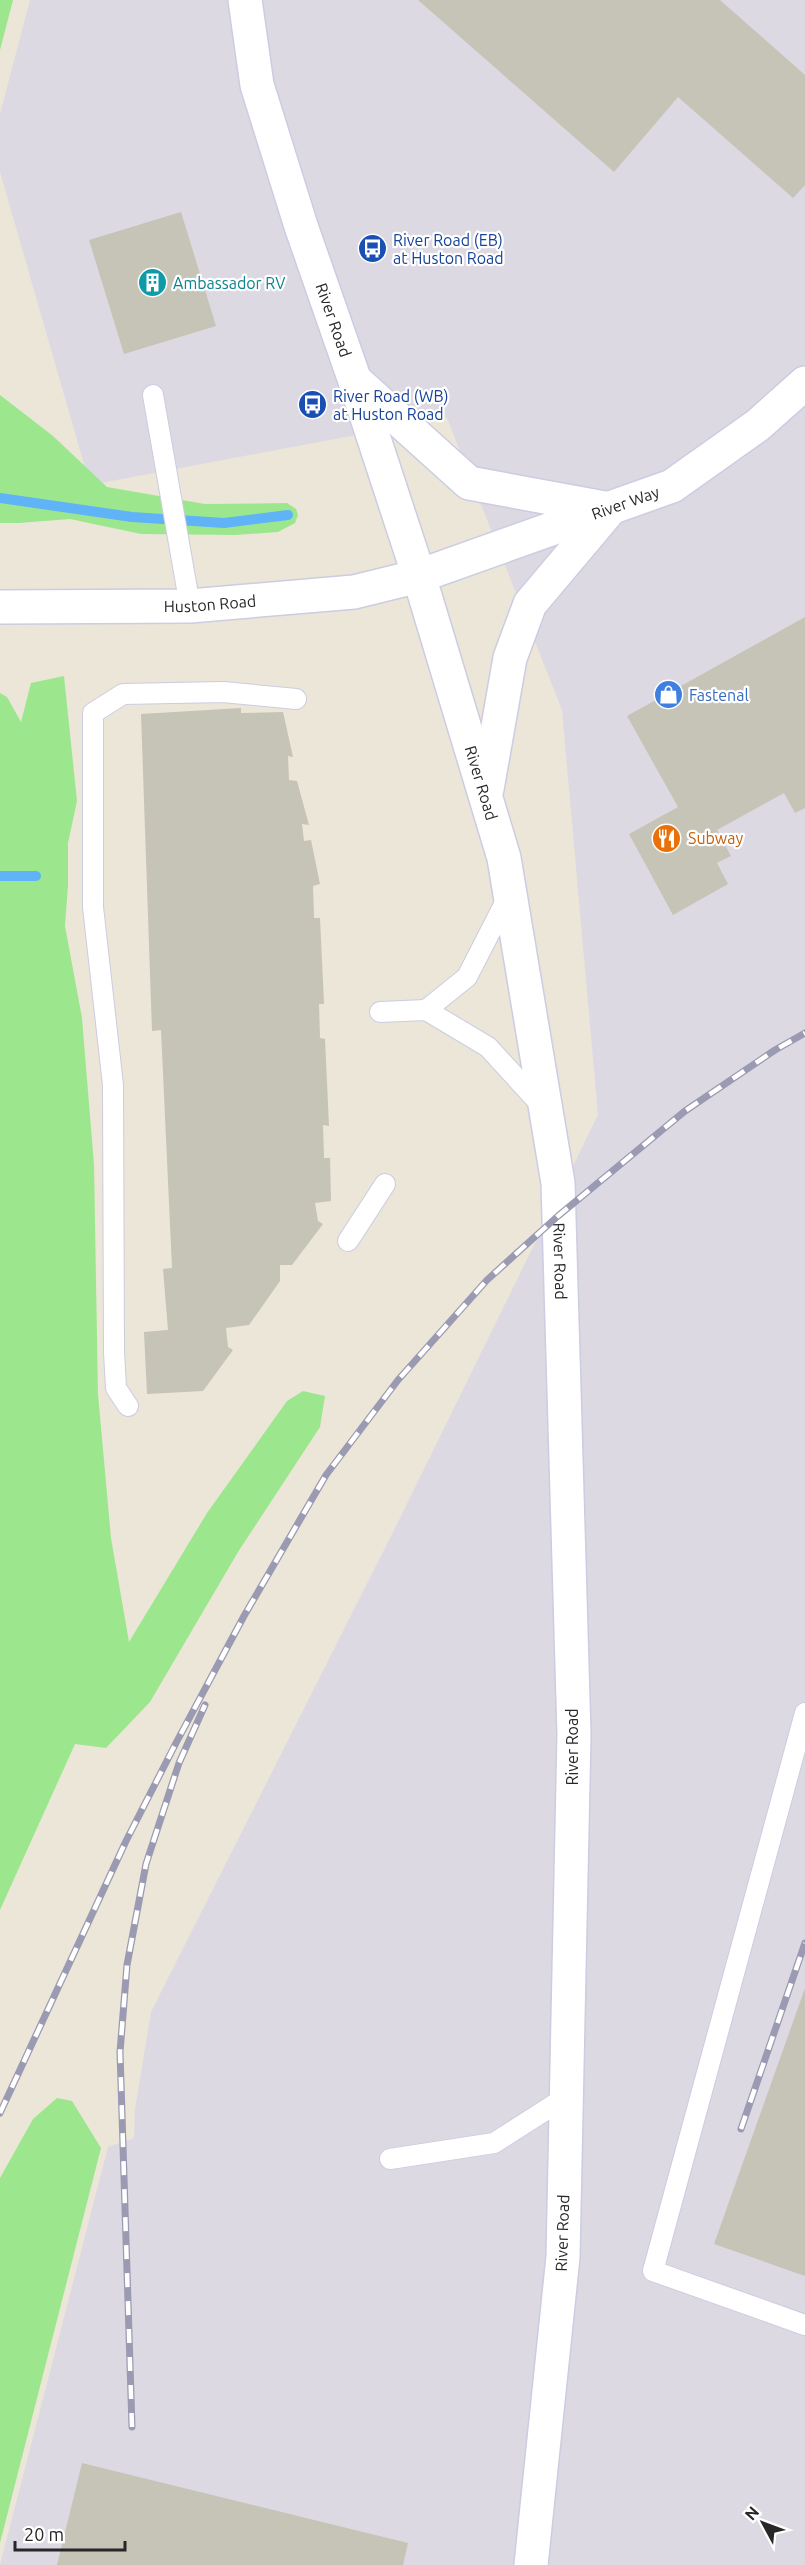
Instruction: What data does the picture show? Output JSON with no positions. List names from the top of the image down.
{
  "streets": {
    "main road": ["River Road", "River Way", "Huston Road"]
  },
  "crossings": [
    ["River Road", "River Way"],
    ["River Road", "Huston Road"],
    ["River Way", "Huston Road"]
  ],
  "places": {
    "bus stop": ["River Road (EB) at Huston Road", "River Road (WB) at Huston Road"],
    "building": ["Ambassador RV"],
    "shop": ["Fastenal"],
    "restaurant": ["Subway"]
  },
  "scale_bar": "20 m",
  "north": "top left"
}
